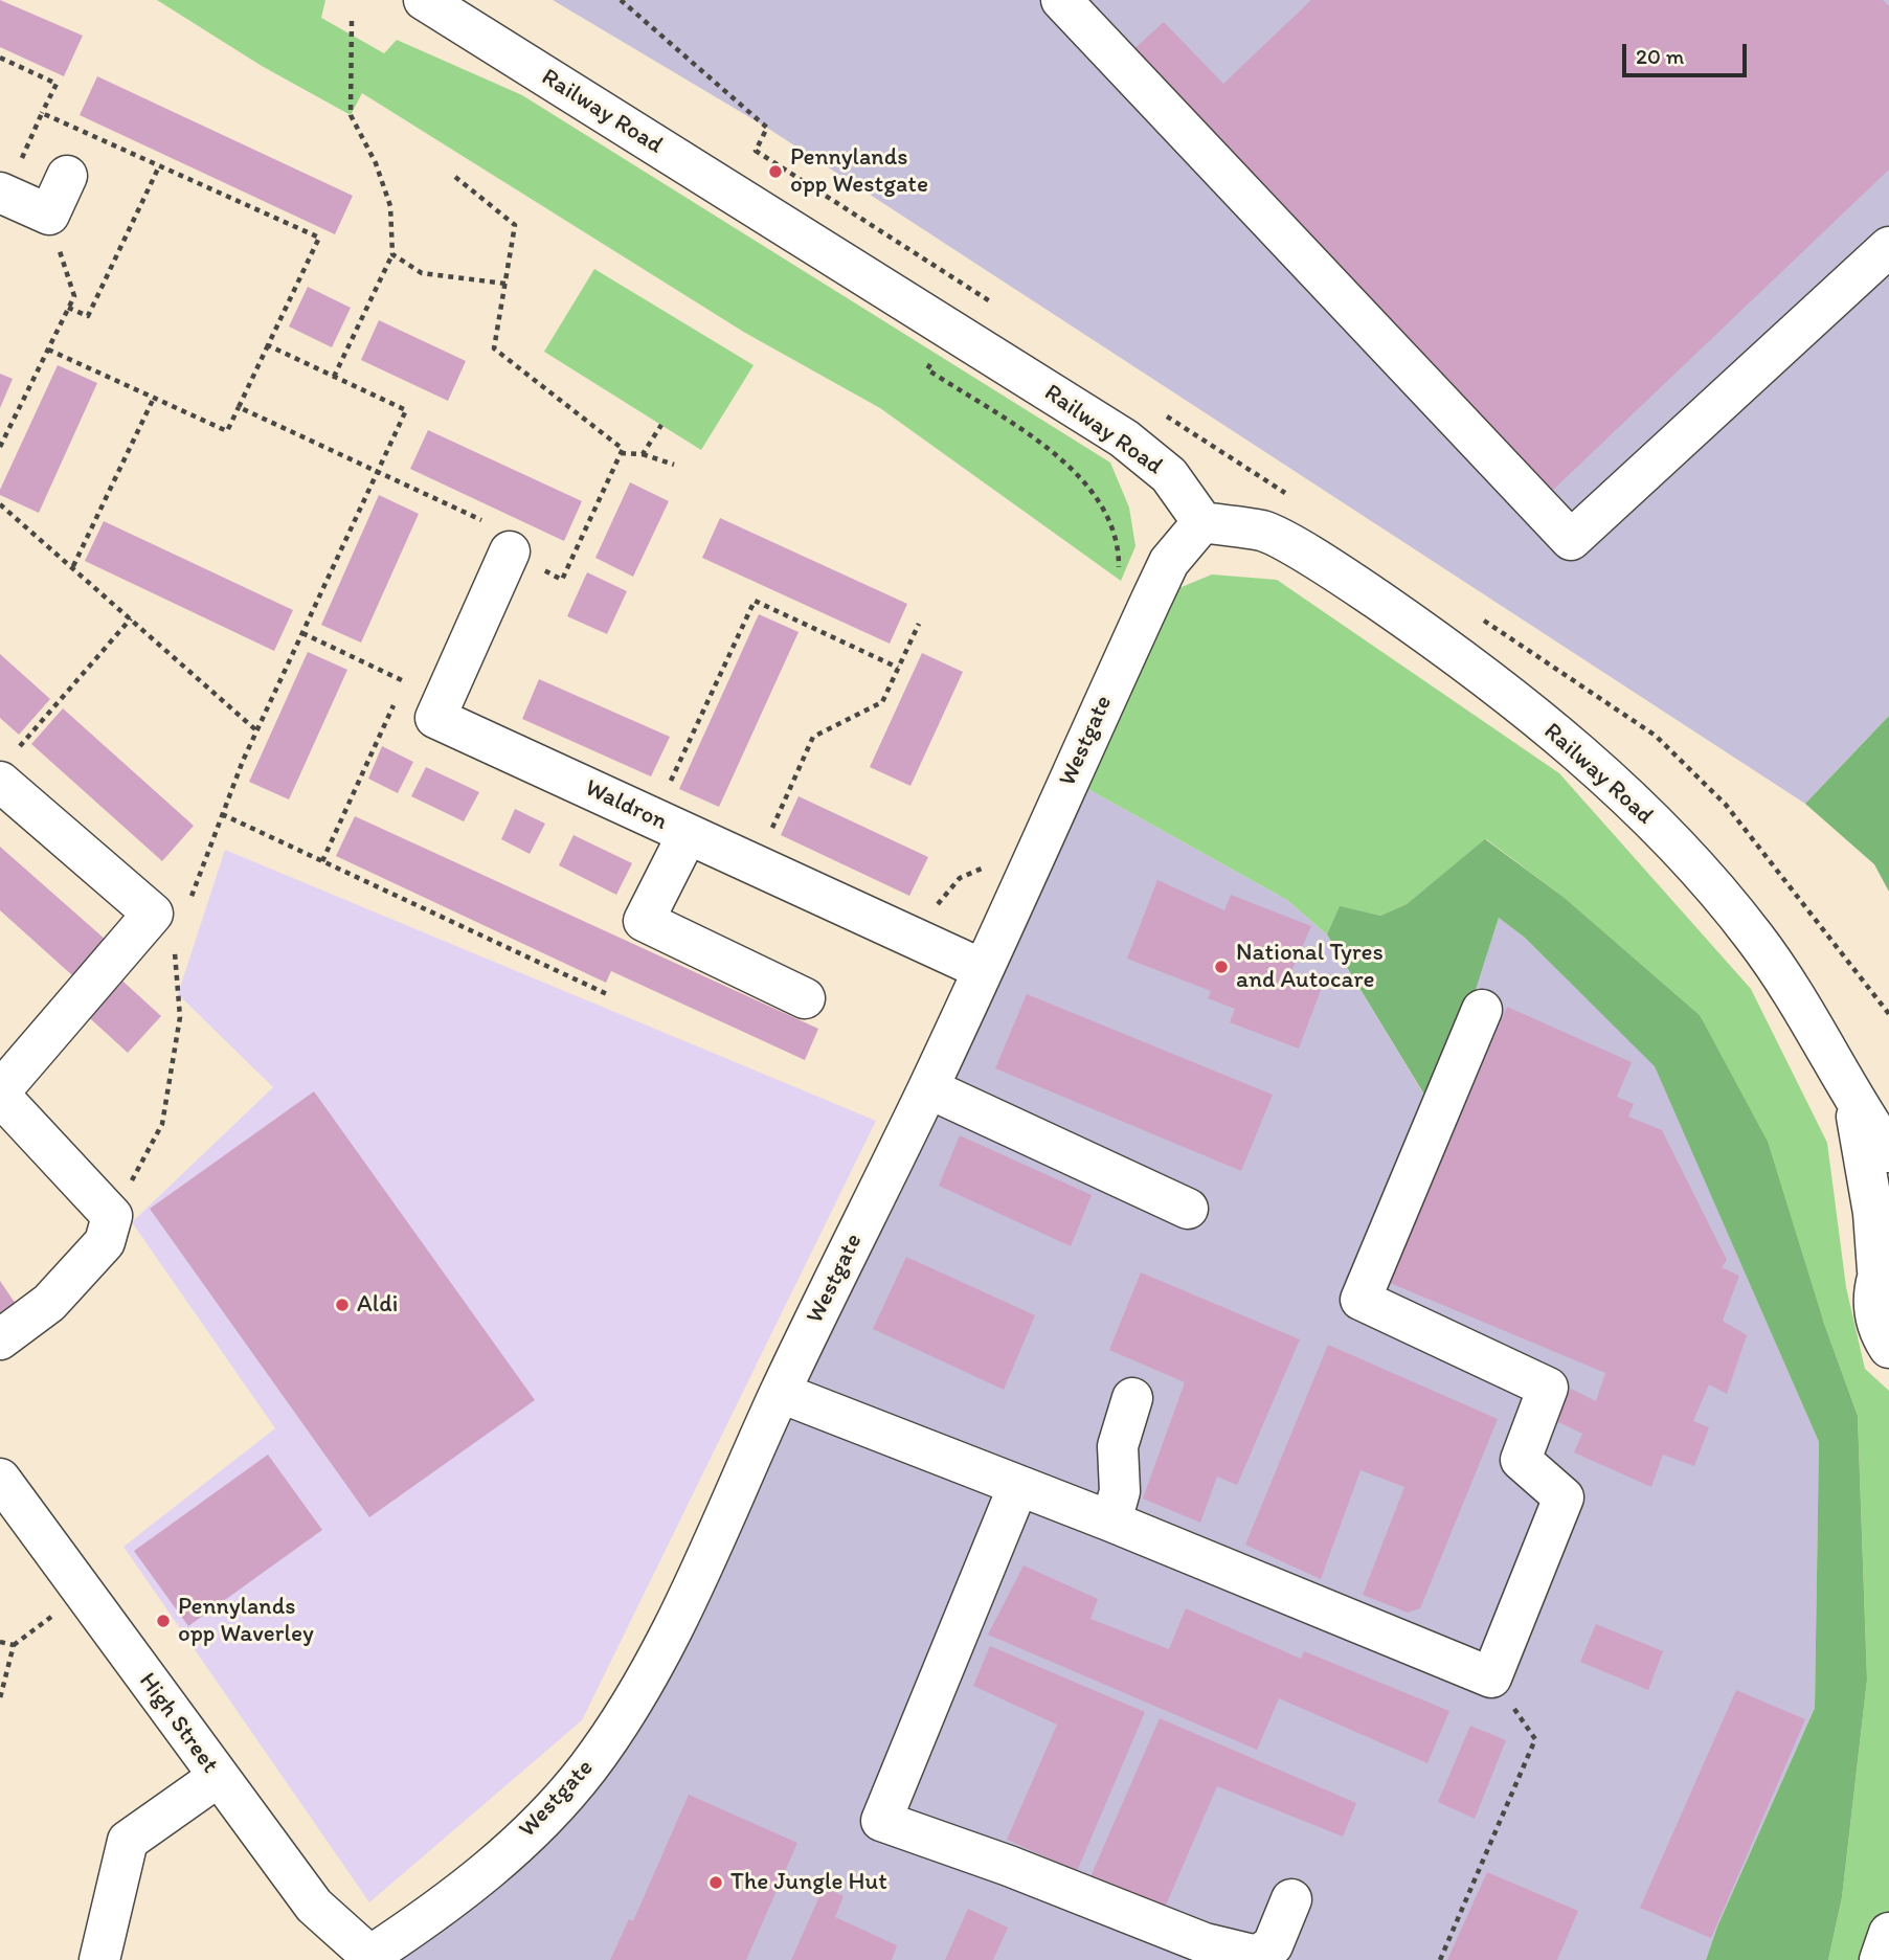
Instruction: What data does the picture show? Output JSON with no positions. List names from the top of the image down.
{
  "streets": {
    "street": [
      "Railway Road",
      "Westgate",
      "Waldron",
      "High Street"
    ]
  },
  "crossings": [
    ["Railway Road", "Westgate"],
    ["Westgate", "Waldron"],
    ["Westgate", "High Street"]
  ],
  "places": [
    "Pennylands opp Westgate",
    "National Tyres and Autocare",
    "Aldi",
    "Pennylands opp Waverley",
    "The Jungle Hut"
  ],
  "scale_bar": "20 m"
}
